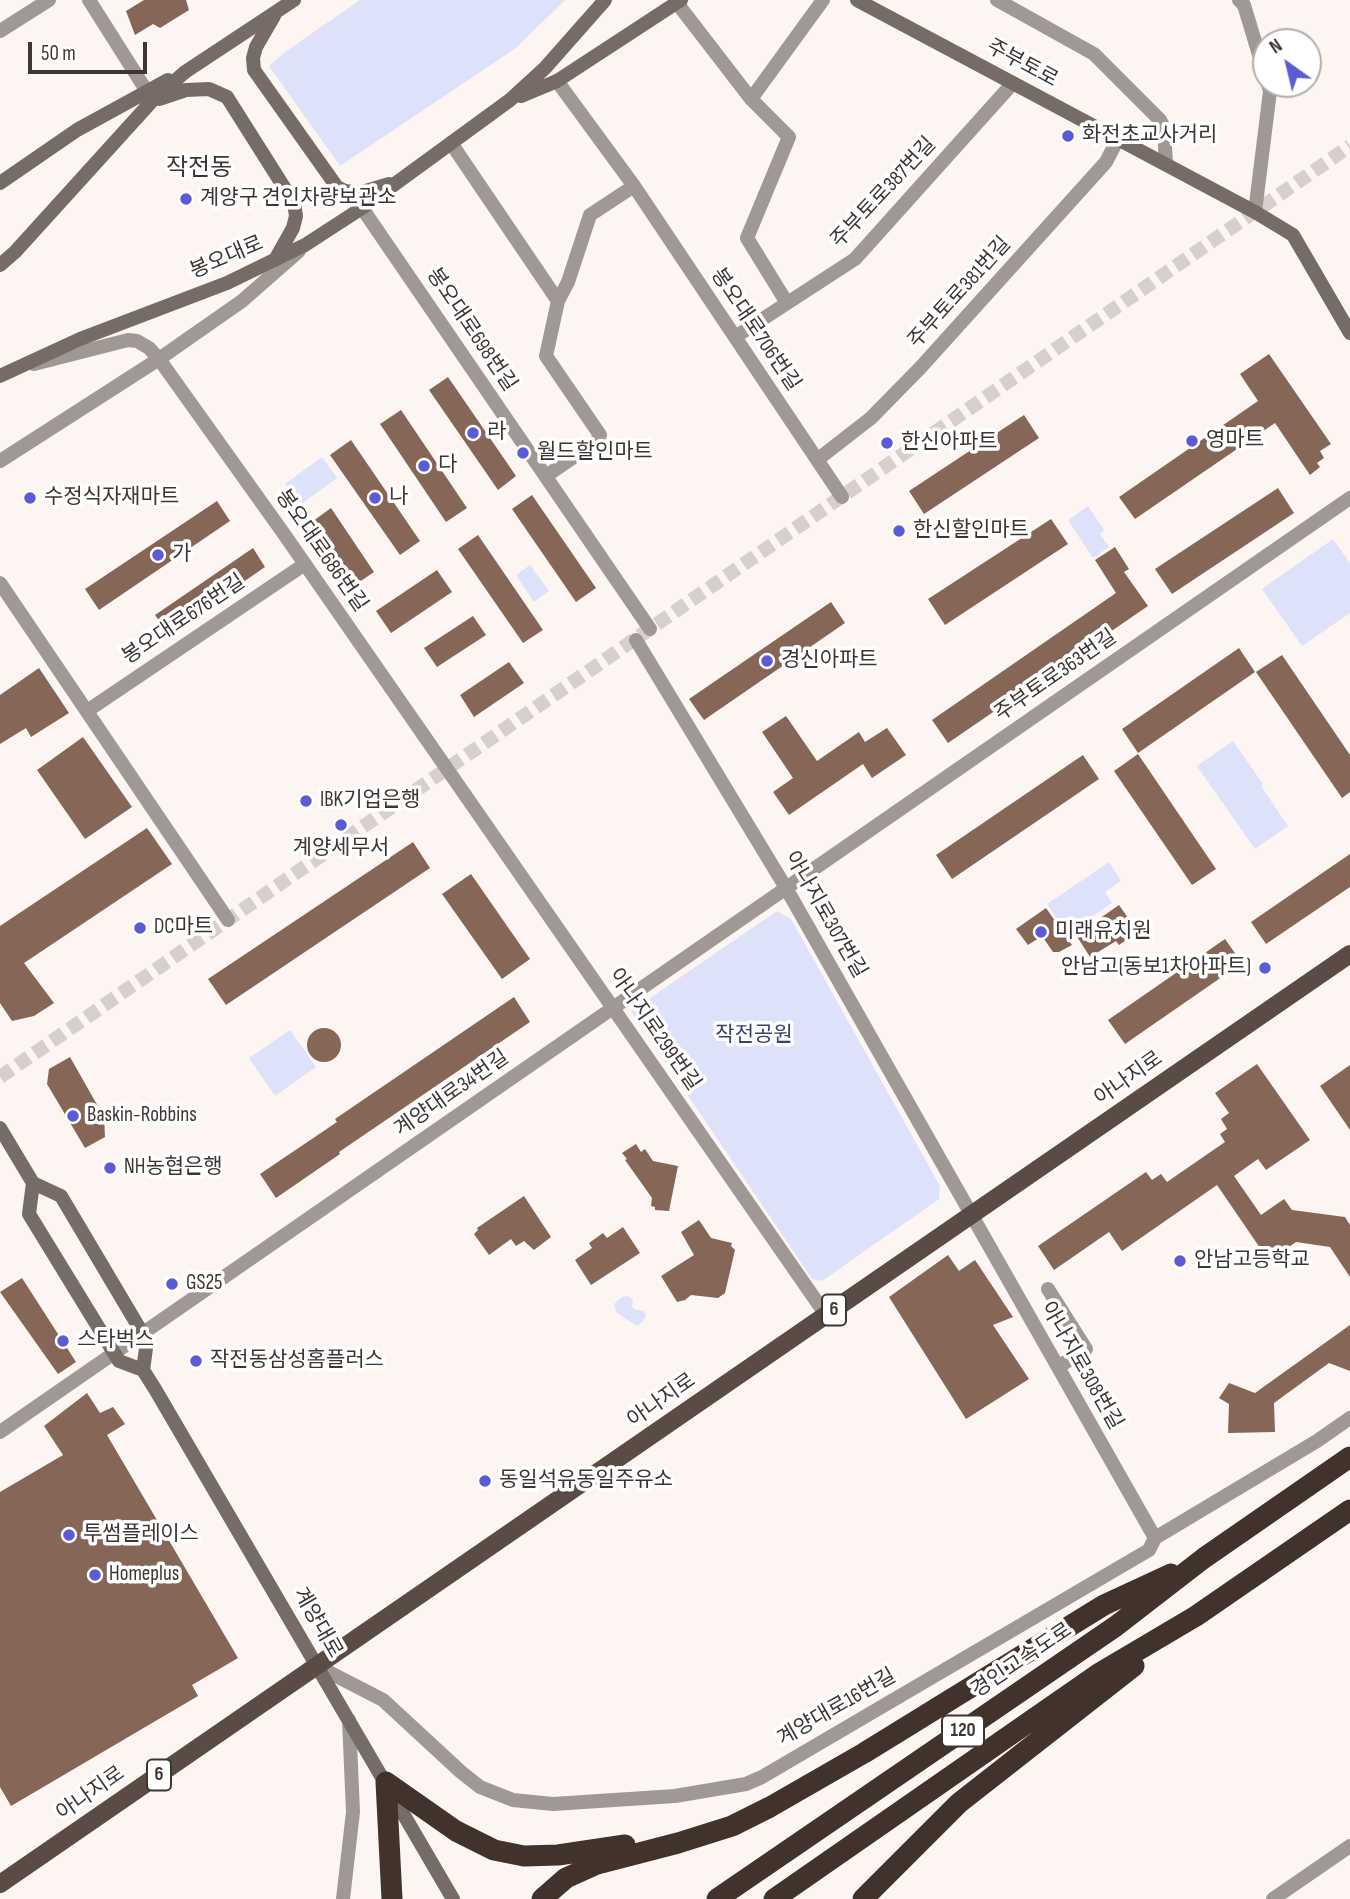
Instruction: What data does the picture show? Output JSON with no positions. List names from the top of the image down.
{
  "streets": {
    "highway": ["경인고속도로", "120"],
    "main road": [
      "주부토로",
      "봉오대로",
      "아나지로",
      "6",
      "계양대로"
    ],
    "street": [
      "주부토로387번길",
      "주부토로381번길",
      "봉오대로698번길",
      "봉오대로706번길",
      "봉오대로686번길",
      "봉오대로676번길",
      "주부토로363번길",
      "아나지로307번길",
      "아나지로299번길",
      "계양대로34번길",
      "아나지로308번길",
      "계양대로16번길"
    ]
  },
  "crossings": [
    ["주부토로", "주부토로387번길"],
    ["주부토로", "주부토로381번길"],
    ["주부토로387번길", "봉오대로706번길"],
    ["봉오대로", "봉오대로698번길"],
    ["주부토로381번길", "봉오대로706번길"],
    ["봉오대로686번길", "봉오대로676번길"],
    ["봉오대로686번길", "아나지로299번길"],
    ["주부토로363번길", "아나지로307번길"],
    ["주부토로363번길", "계양대로34번길"],
    ["아나지로307번길", "아나지로"],
    ["아나지로307번길", "계양대로34번길"],
    ["아나지로307번길", "아나지로308번길"],
    ["아나지로299번길", "아나지로"],
    ["아나지로299번길", "계양대로34번길"],
    ["아나지로", "아나지로308번길"],
    ["아나지로", "계양대로"],
    ["아나지로", "계양대로16번길"],
    ["계양대로34번길", "계양대로"],
    ["아나지로308번길", "계양대로16번길"],
    ["계양대로", "계양대로16번길"]
  ],
  "districts": ["작전동"],
  "parks": ["작전공원"],
  "places": [
    "화전초교사거리",
    "계양구 견인차량보관소",
    "라",
    "영마트",
    "한신아파트",
    "월드할인마트",
    "다",
    "수정식자재마트",
    "나",
    "한신할인마트",
    "가",
    "경신아파트",
    "IBK기업은행",
    "계양세무서",
    "DC마트",
    "미래유치원",
    "안남고(동보1차아파트)",
    "Baskin-Robbins",
    "NH농협은행",
    "안남고등학교",
    "GS25",
    "스타벅스",
    "작전동삼성홈플러스",
    "동일석유동일주유소",
    "투썸플레이스",
    "Homeplus"
  ],
  "scale_bar": "50 m",
  "north": "top left"
}
